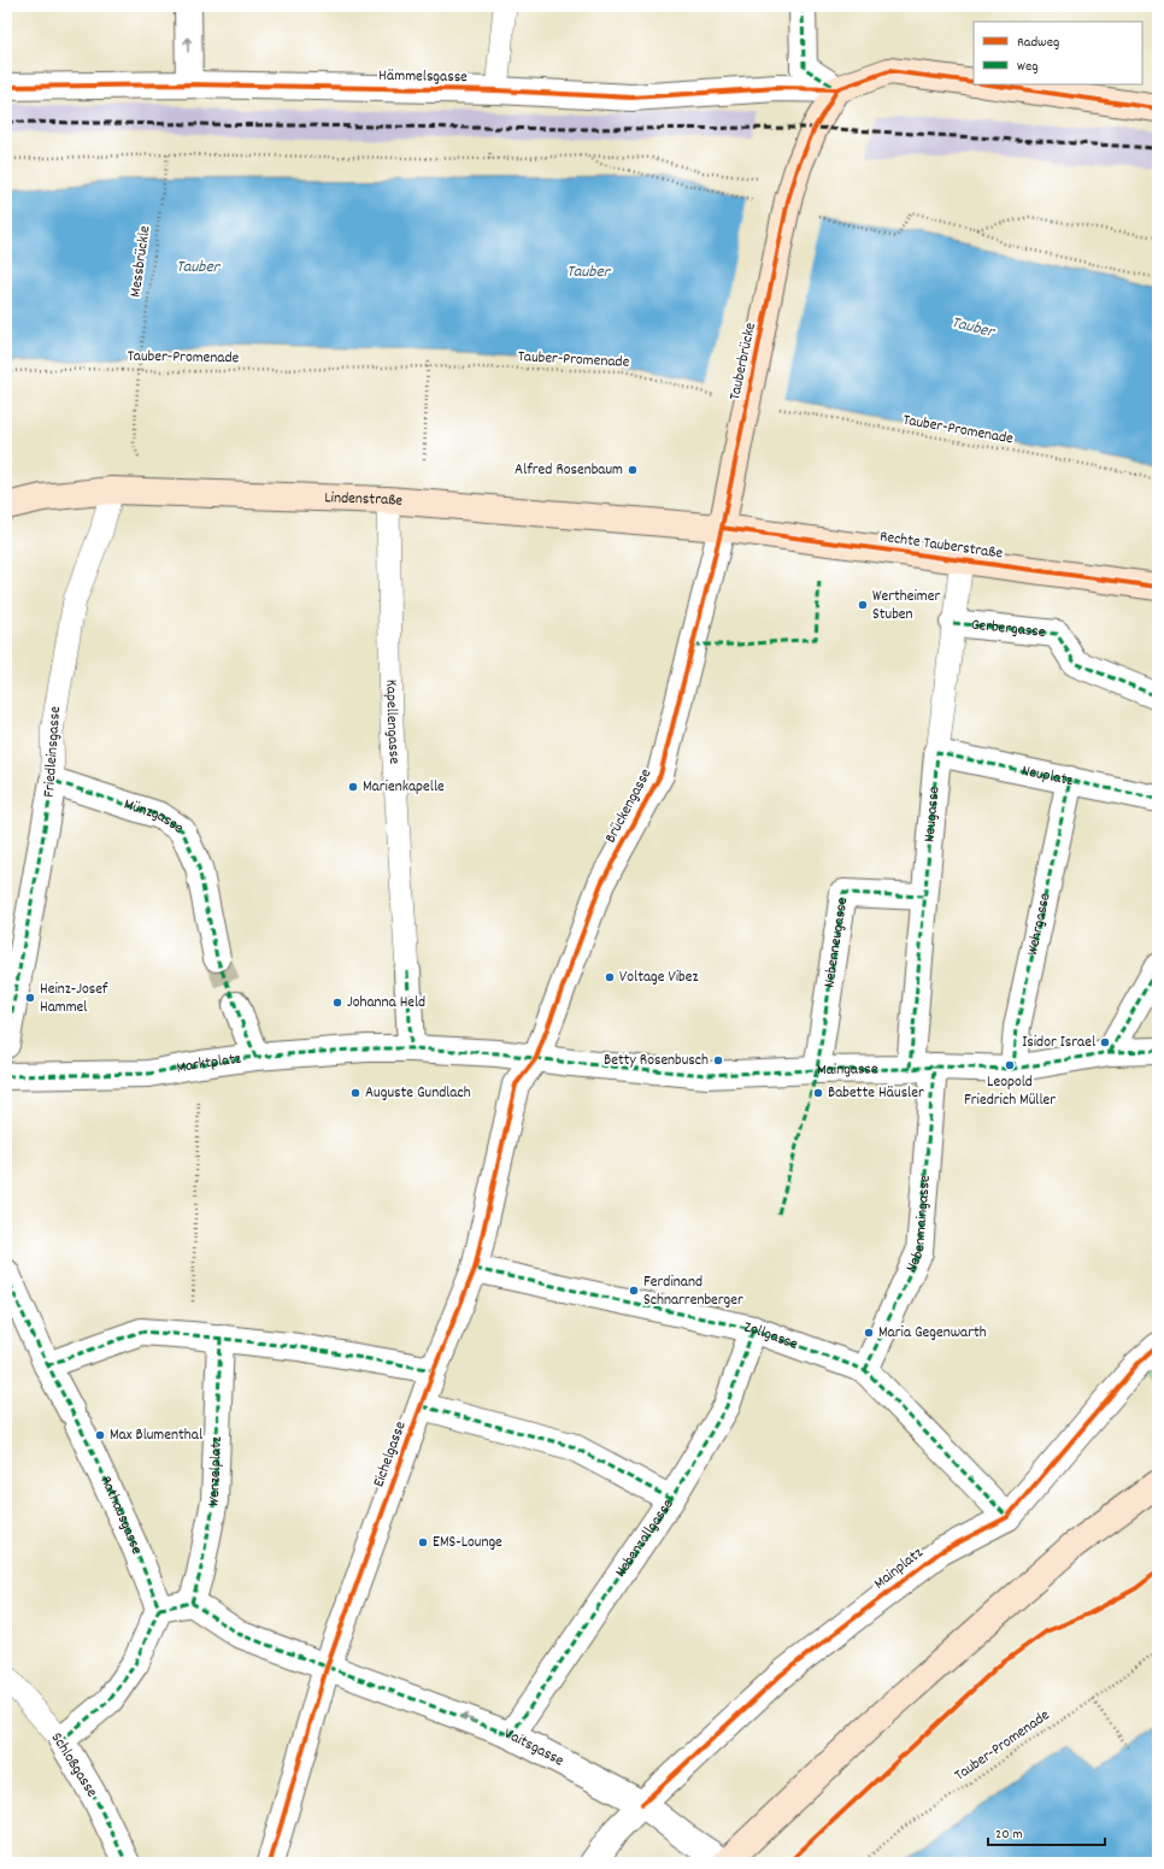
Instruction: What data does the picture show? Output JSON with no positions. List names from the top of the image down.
{
  "streets": {
    "main road": ["Tauberbrücke", "Lindenstraße", "Rechte Tauberstraße"],
    "street": [
      "Hämmelsgasse",
      "Gerbergasse",
      "Friedleinsgasse",
      "Neuplatz",
      "Brückengasse",
      "Neugasse",
      "Münzgasse",
      "Wehrgasse",
      "Nebenneugasse",
      "Marktplatz",
      "Maingasse",
      "Nebenmaingasse",
      "Zollgasse",
      "Eichelgasse",
      "Wenzelplatz",
      "Rathausgasse",
      "Nebenzollgasse",
      "Mainplatz",
      "Vaitsgasse",
      "Schloßgasse"
    ],
    "lane": ["Kapellengasse"],
    "path": ["Messbrückle", "Tauber-Promenade"]
  },
  "crossings": [
    ["Hämmelsgasse", "Tauberbrücke"],
    ["Messbrückle", "Tauber-Promenade"],
    ["Tauberbrücke", "Lindenstraße"],
    ["Tauberbrücke", "Rechte Tauberstraße"],
    ["Tauberbrücke", "Brückengasse"],
    ["Lindenstraße", "Rechte Tauberstraße"],
    ["Lindenstraße", "Kapellengasse"],
    ["Lindenstraße", "Friedleinsgasse"],
    ["Lindenstraße", "Brückengasse"],
    ["Rechte Tauberstraße", "Brückengasse"],
    ["Rechte Tauberstraße", "Neugasse"],
    ["Gerbergasse", "Neugasse"],
    ["Friedleinsgasse", "Münzgasse"],
    ["Neuplatz", "Neugasse"],
    ["Neuplatz", "Wehrgasse"],
    ["Brückengasse", "Marktplatz"],
    ["Brückengasse", "Maingasse"],
    ["Brückengasse", "Eichelgasse"],
    ["Neugasse", "Nebenneugasse"],
    ["Neugasse", "Maingasse"],
    ["Neugasse", "Nebenmaingasse"],
    ["Wehrgasse", "Maingasse"],
    ["Nebenneugasse", "Maingasse"],
    ["Marktplatz", "Maingasse"],
    ["Marktplatz", "Eichelgasse"],
    ["Maingasse", "Nebenmaingasse"],
    ["Maingasse", "Eichelgasse"],
    ["Nebenmaingasse", "Zollgasse"],
    ["Zollgasse", "Eichelgasse"],
    ["Zollgasse", "Nebenzollgasse"],
    ["Zollgasse", "Mainplatz"],
    ["Eichelgasse", "Vaitsgasse"],
    ["Nebenzollgasse", "Vaitsgasse"],
    ["Mainplatz", "Vaitsgasse"]
  ],
  "one_way": ["Vaitsgasse"],
  "water": ["Tauber"],
  "places": [
    "Alfred Rosenbaum",
    "Wertheimer Stuben",
    "Marienkapelle",
    "Voltage Vibez",
    "Heinz-Josef Hammel",
    "Johanna Held",
    "Isidor Israel",
    "Betty Rosenbusch",
    "Leopold Friedrich Müller",
    "Auguste Gundlach",
    "Babette Häusler",
    "Ferdinand Schnarrenberger",
    "Maria Gegenwarth",
    "Max Blumenthal",
    "EMS-Lounge"
  ],
  "legend": ["Radweg", "Weg"],
  "scale_bar": "20 m"
}
